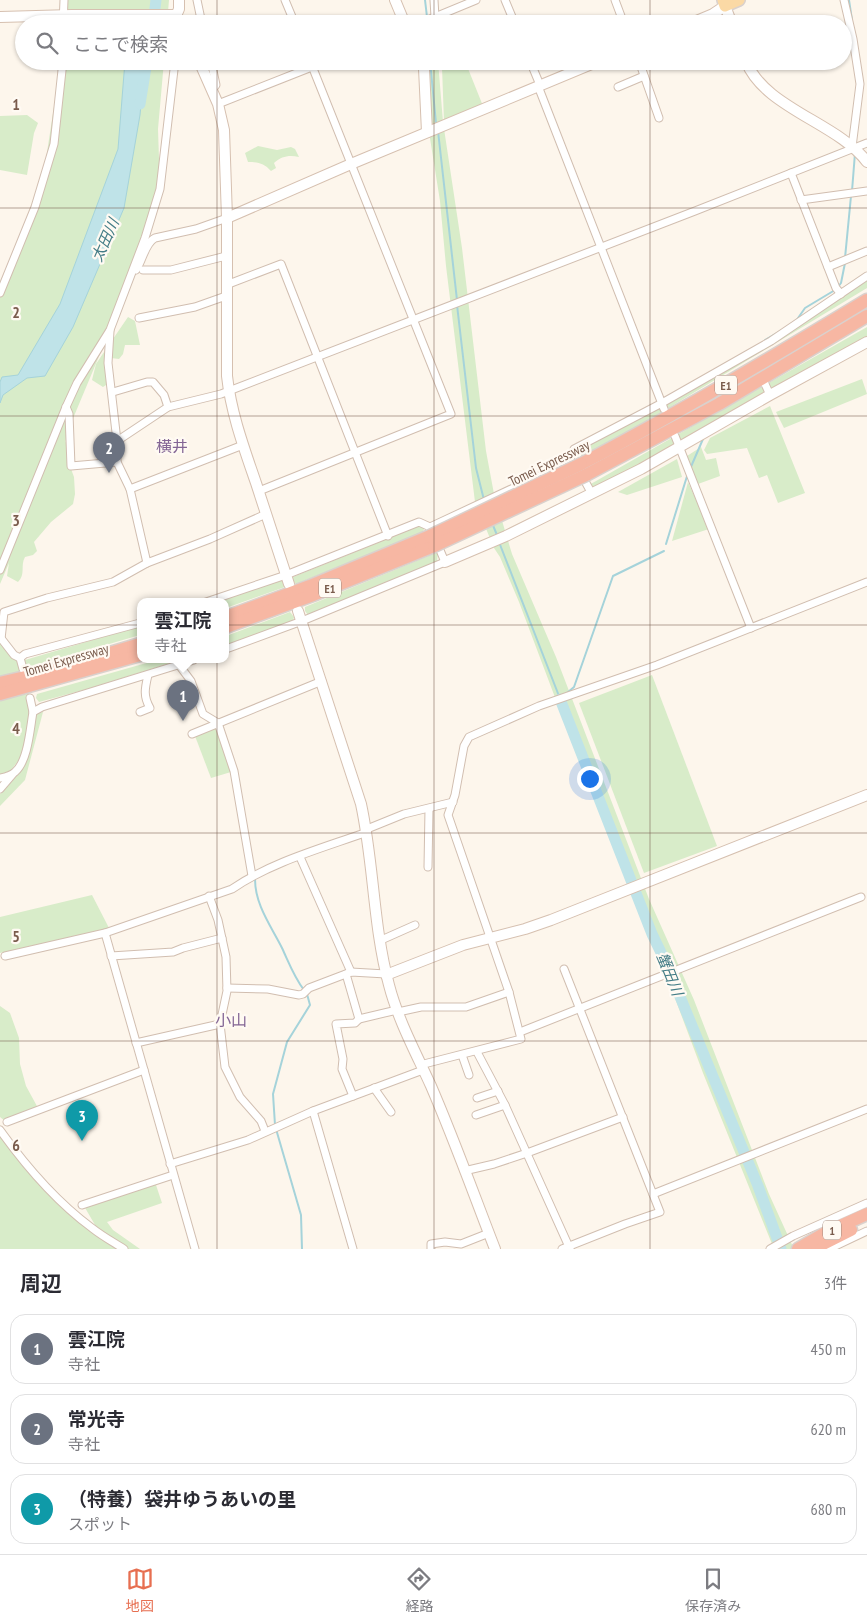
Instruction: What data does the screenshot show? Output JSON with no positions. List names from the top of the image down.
{
  "streets": {
    "highway": ["E1", "Tomei Expressway", "1"]
  },
  "districts": ["横井", "小山"],
  "water": ["太田川", "蟹田川"],
  "page": {
    "search": "ここで検索",
    "pins": ["2", "1", "3"],
    "popup": ["雲江院", "寺社"],
    "heading": ["周辺", "3件"],
    "list": [
      {
        "mark": "1",
        "name": "雲江院",
        "note": "寺社",
        "value": "450 m"
      },
      {
        "mark": "2",
        "name": "常光寺",
        "note": "寺社",
        "value": "620 m"
      },
      {
        "mark": "3",
        "name": "（特養）袋井ゆうあいの里",
        "note": "スポット",
        "value": "680 m"
      }
    ],
    "nav": ["地図", "経路", "保存済み"]
  },
  "grid": {
    "rows": [
      "1",
      "2",
      "3",
      "4",
      "5",
      "6"
    ]
  }
}
